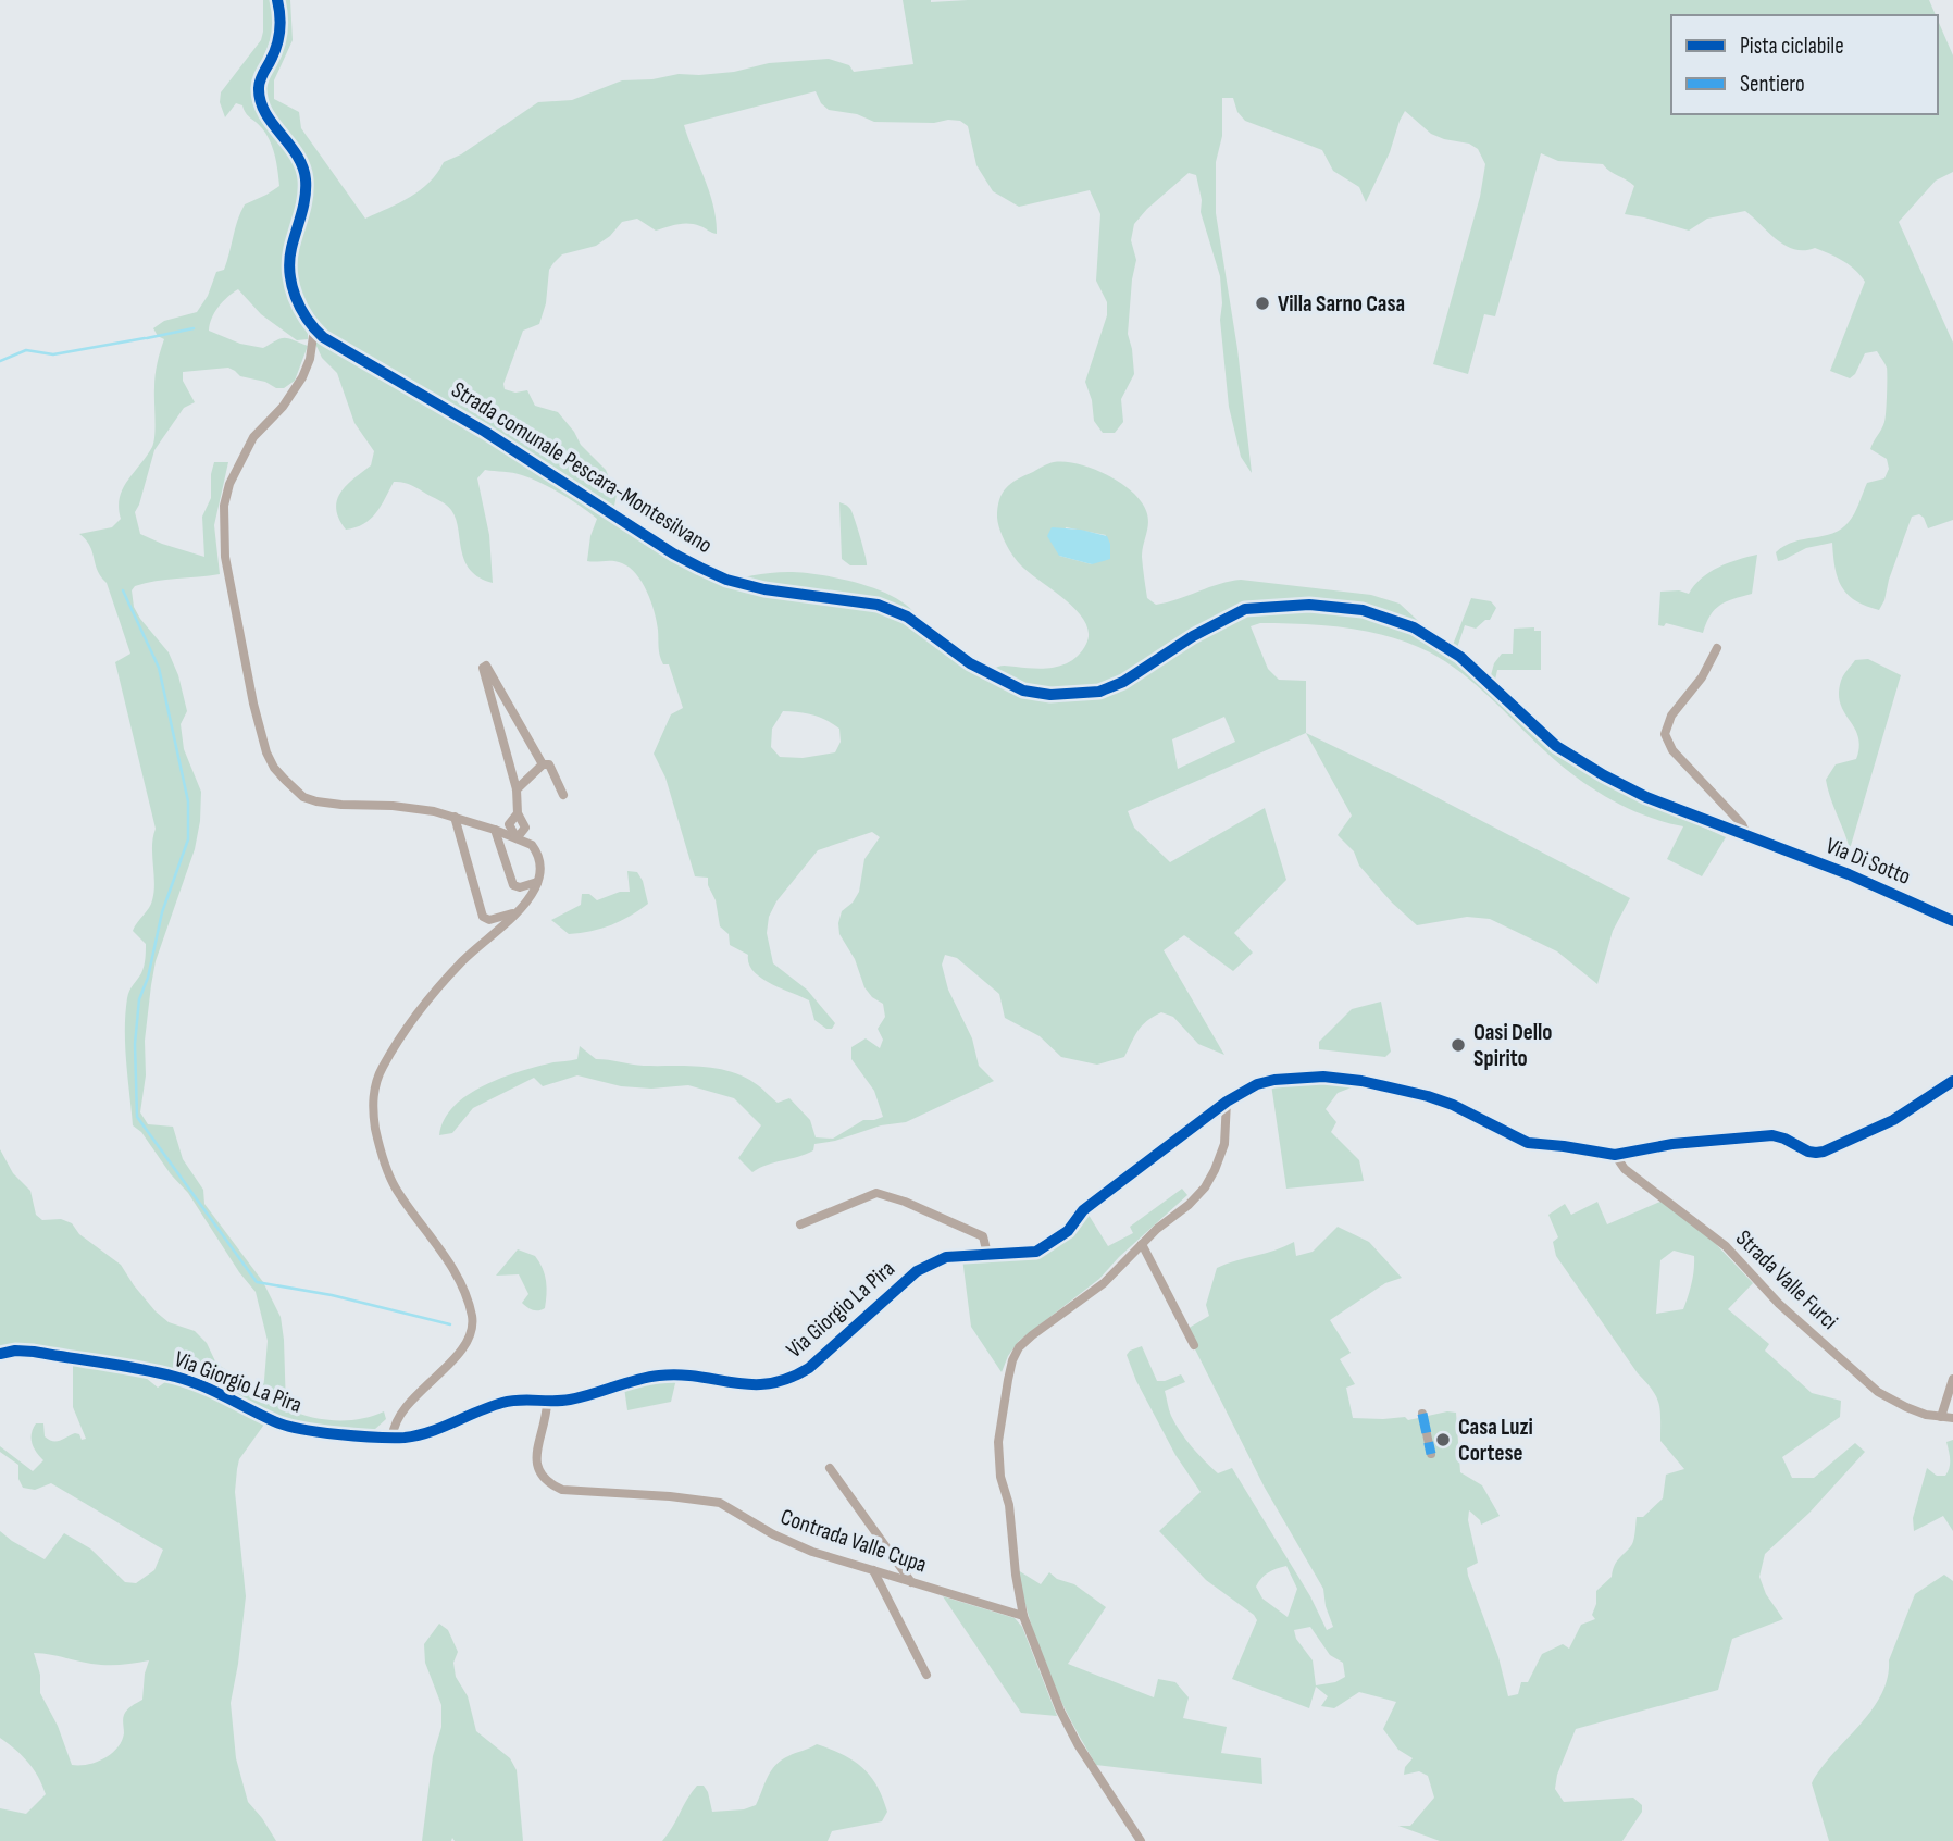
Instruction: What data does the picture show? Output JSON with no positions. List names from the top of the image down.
{
  "streets": {
    "street": [
      "Strada comunale Pescara-Montesilvano",
      "Via Di Sotto",
      "Strada Valle Furci",
      "Via Giorgio La Pira",
      "Contrada Valle Cupa"
    ]
  },
  "crossings": [
    ["Strada comunale Pescara-Montesilvano", "Via Di Sotto"],
    ["Strada Valle Furci", "Via Giorgio La Pira"],
    ["Via Giorgio La Pira", "Contrada Valle Cupa"]
  ],
  "places": ["Villa Sarno Casa", "Oasi Dello Spirito", "Casa Luzi Cortese"],
  "legend": ["Pista ciclabile", "Sentiero"]
}
